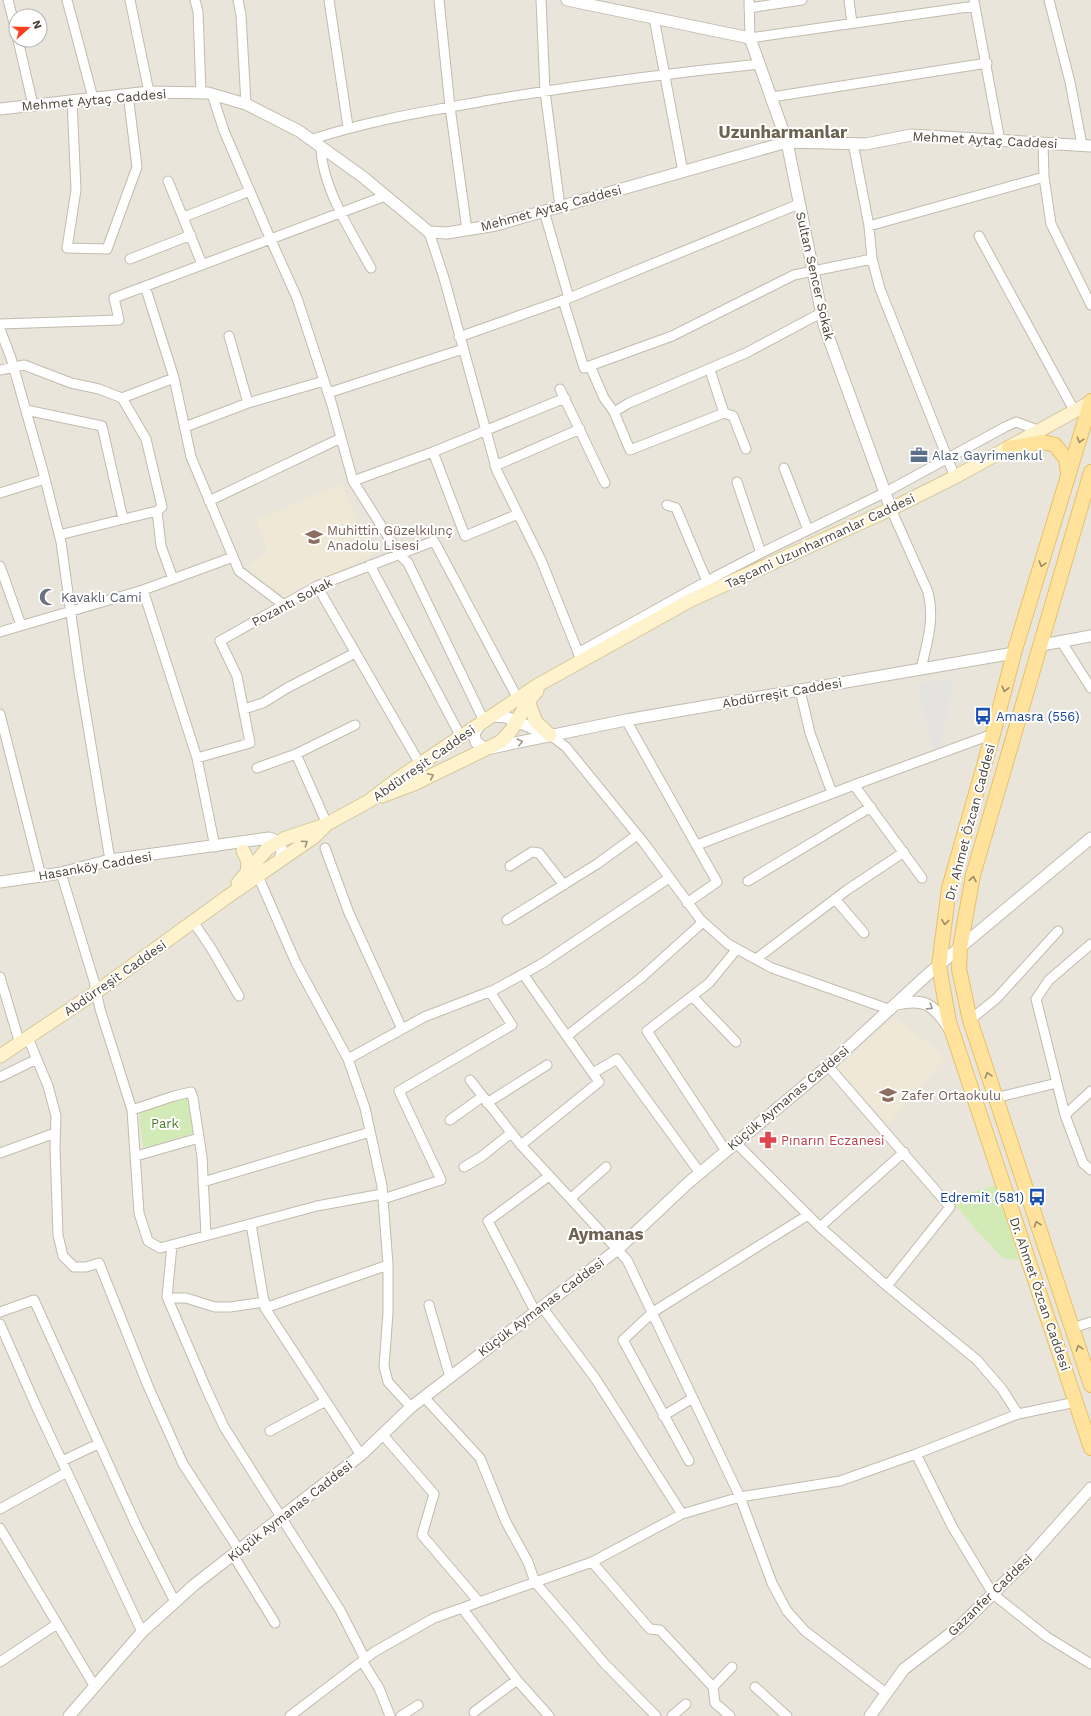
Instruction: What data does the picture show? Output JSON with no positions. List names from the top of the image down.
{
  "streets": {
    "main road": ["Taşcami Uzunharmanlar Caddesi", "Abdürreşit Caddesi", "Dr. Ahmet Özcan Caddesi"],
    "street": [
      "Mehmet Aytaç Caddesi",
      "Sultan Sencer Sokak",
      "Pozantı Sokak",
      "Hasanköy Caddesi",
      "Küçük Aymanas Caddesi",
      "Gazanfer Caddesi"
    ]
  },
  "crossings": [
    ["Mehmet Aytaç Caddesi", "Sultan Sencer Sokak"],
    ["Sultan Sencer Sokak", "Taşcami Uzunharmanlar Caddesi"],
    ["Taşcami Uzunharmanlar Caddesi", "Pozantı Sokak"],
    ["Taşcami Uzunharmanlar Caddesi", "Abdürreşit Caddesi"],
    ["Taşcami Uzunharmanlar Caddesi", "Dr. Ahmet Özcan Caddesi"],
    ["Abdürreşit Caddesi", "Dr. Ahmet Özcan Caddesi"],
    ["Abdürreşit Caddesi", "Hasanköy Caddesi"],
    ["Dr. Ahmet Özcan Caddesi", "Küçük Aymanas Caddesi"]
  ],
  "districts": ["Uzunharmanlar", "Aymanas"],
  "parks": ["Park"],
  "places": {
    "office": ["Alaz Gayrimenkul"],
    "school or university": ["Muhittin Güzelkılınç Anadolu Lisesi", "Zafer Ortaokulu"],
    "mosque": ["Kavaklı Cami"],
    "bus stop": ["Amasra (556)", "Edremit (581)"],
    "pharmacy": ["Pınarın Eczanesi"]
  },
  "north": "right"
}
